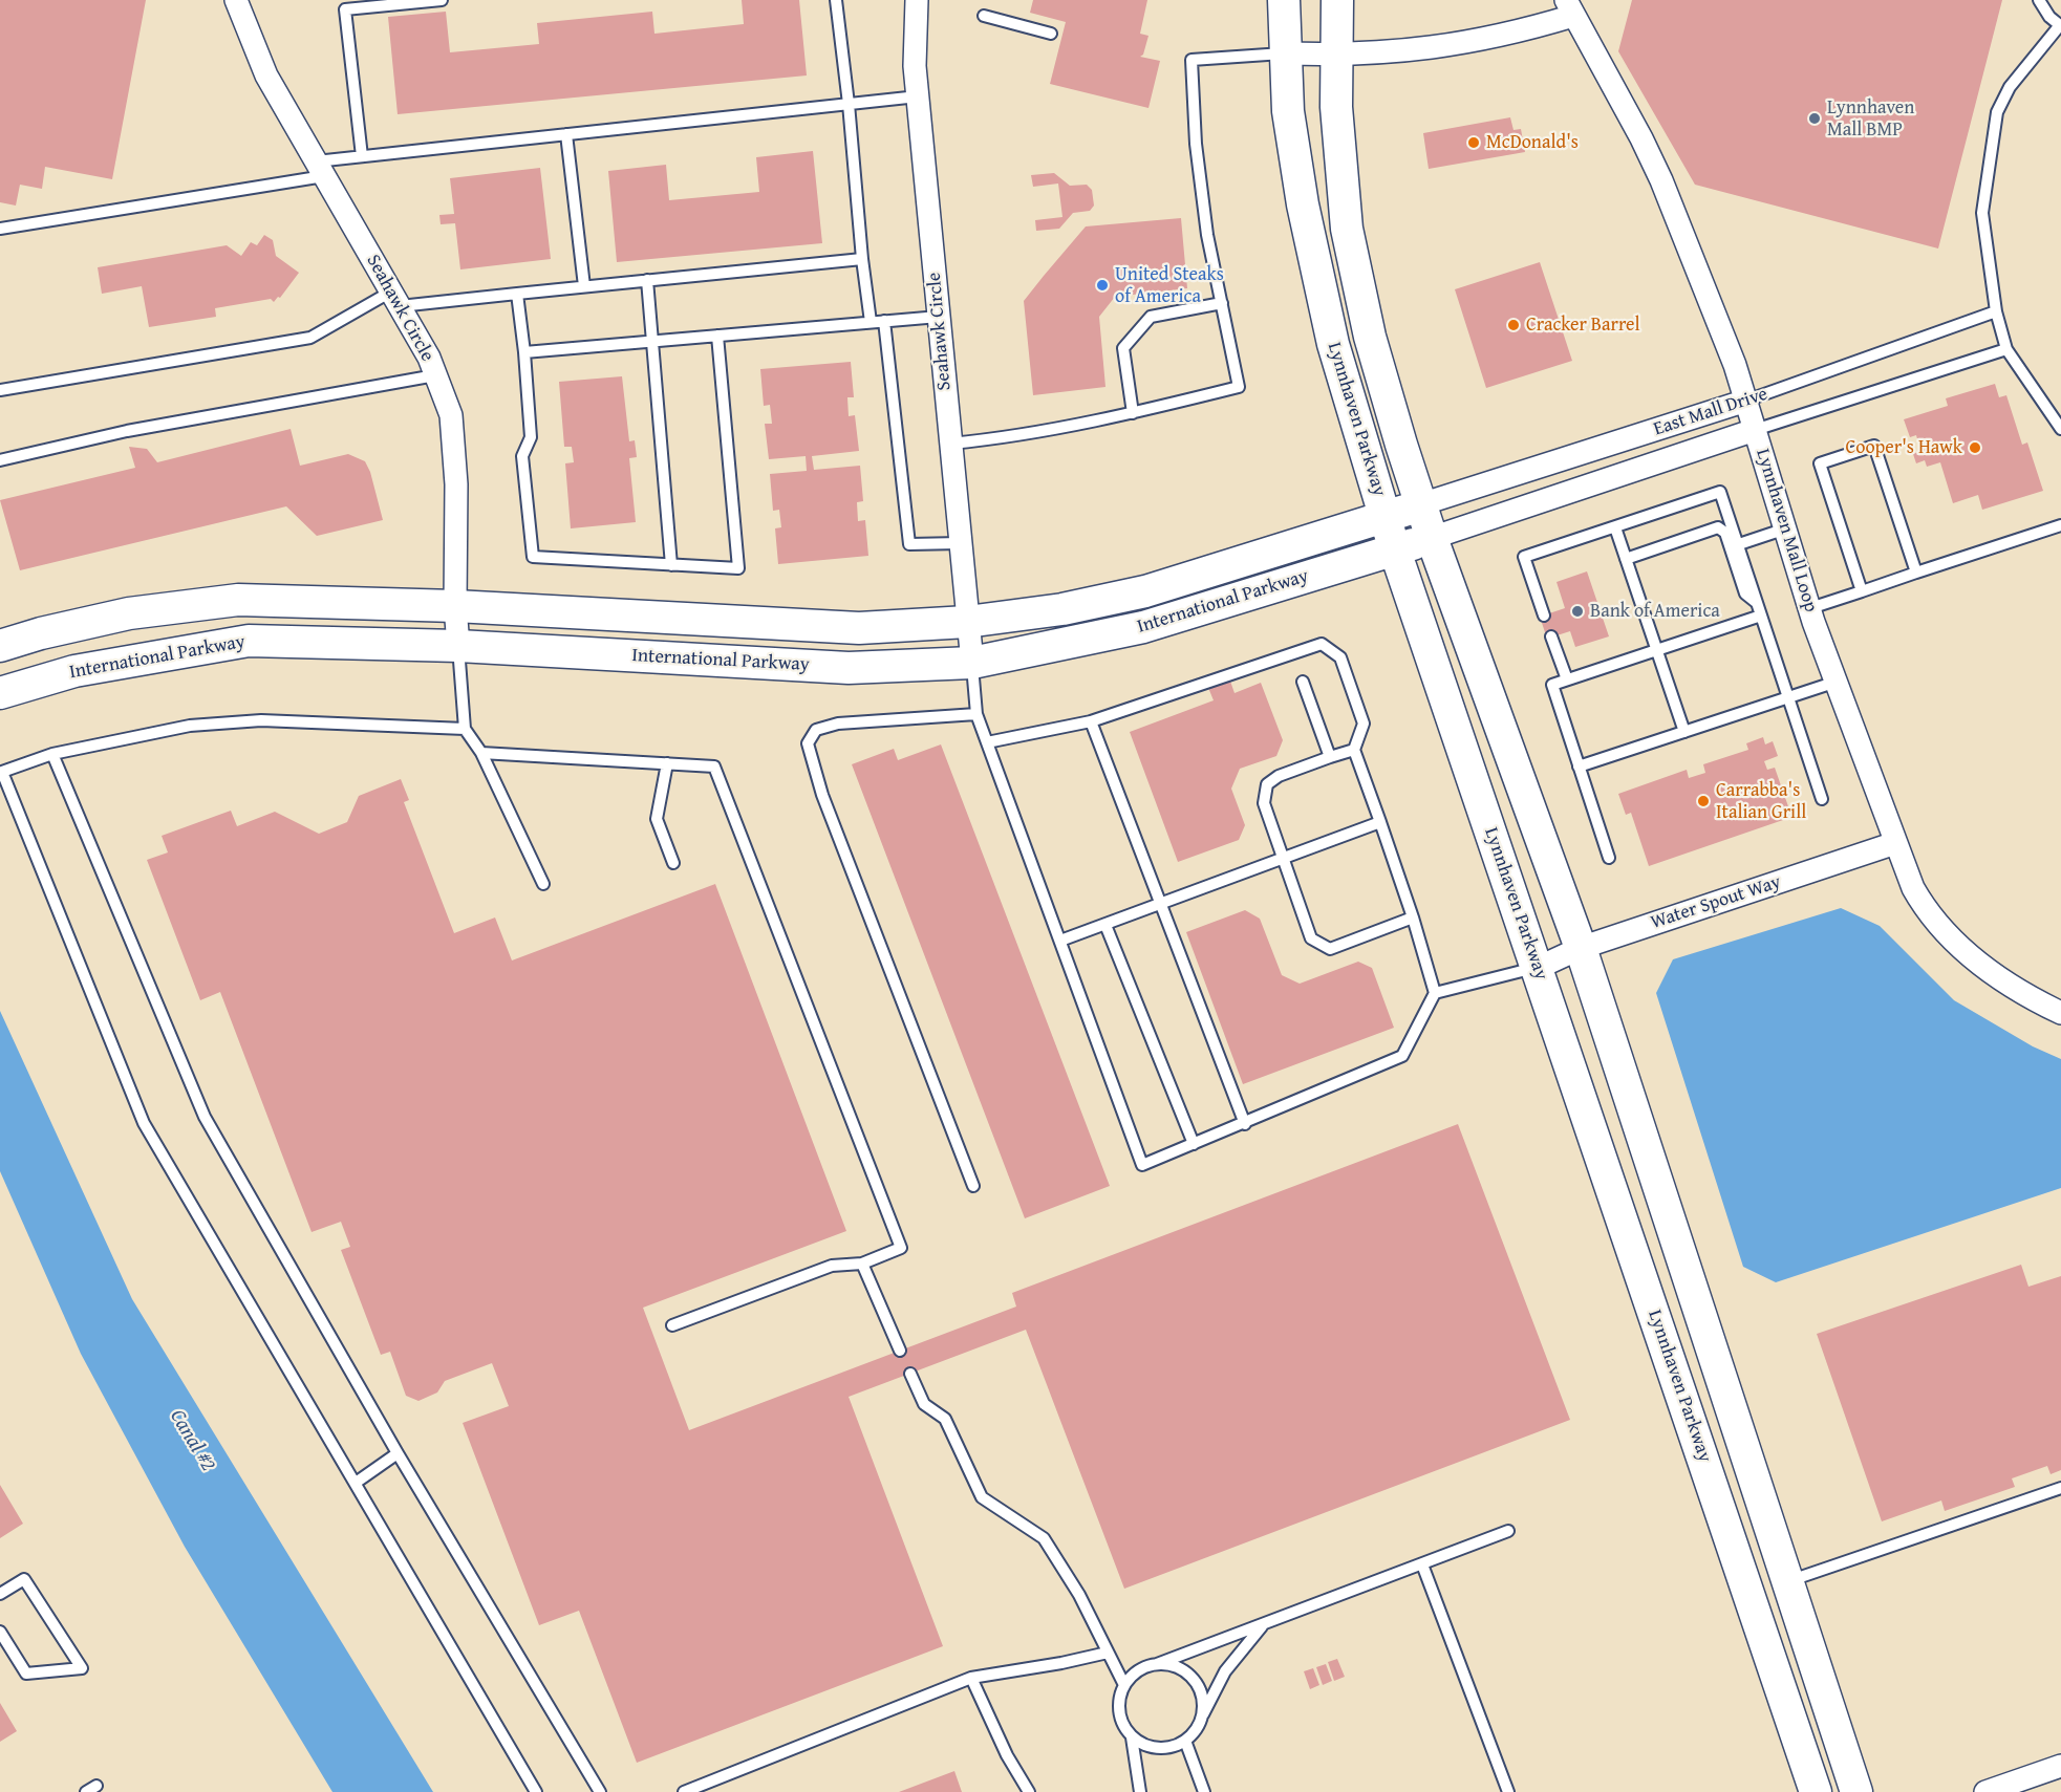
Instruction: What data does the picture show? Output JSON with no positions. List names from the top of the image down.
{
  "streets": {
    "main road": ["Lynnhaven Parkway", "International Parkway"],
    "street": [
      "Seahawk Circle",
      "East Mall Drive",
      "Lynnhaven Mall Loop",
      "Water Spout Way"
    ]
  },
  "crossings": [
    ["Seahawk Circle", "International Parkway"],
    ["East Mall Drive", "Lynnhaven Parkway"],
    ["East Mall Drive", "Lynnhaven Mall Loop"],
    ["East Mall Drive", "International Parkway"],
    ["Lynnhaven Parkway", "International Parkway"],
    ["Lynnhaven Parkway", "Water Spout Way"],
    ["Lynnhaven Mall Loop", "Water Spout Way"]
  ],
  "water": ["Canal #2"],
  "places": [
    "Lynnhaven Mall BMP",
    "McDonald's",
    "United Steaks of America",
    "Cracker Barrel",
    "Cooper's Hawk",
    "Bank of America",
    "Carrabba's Italian Grill"
  ]
}
